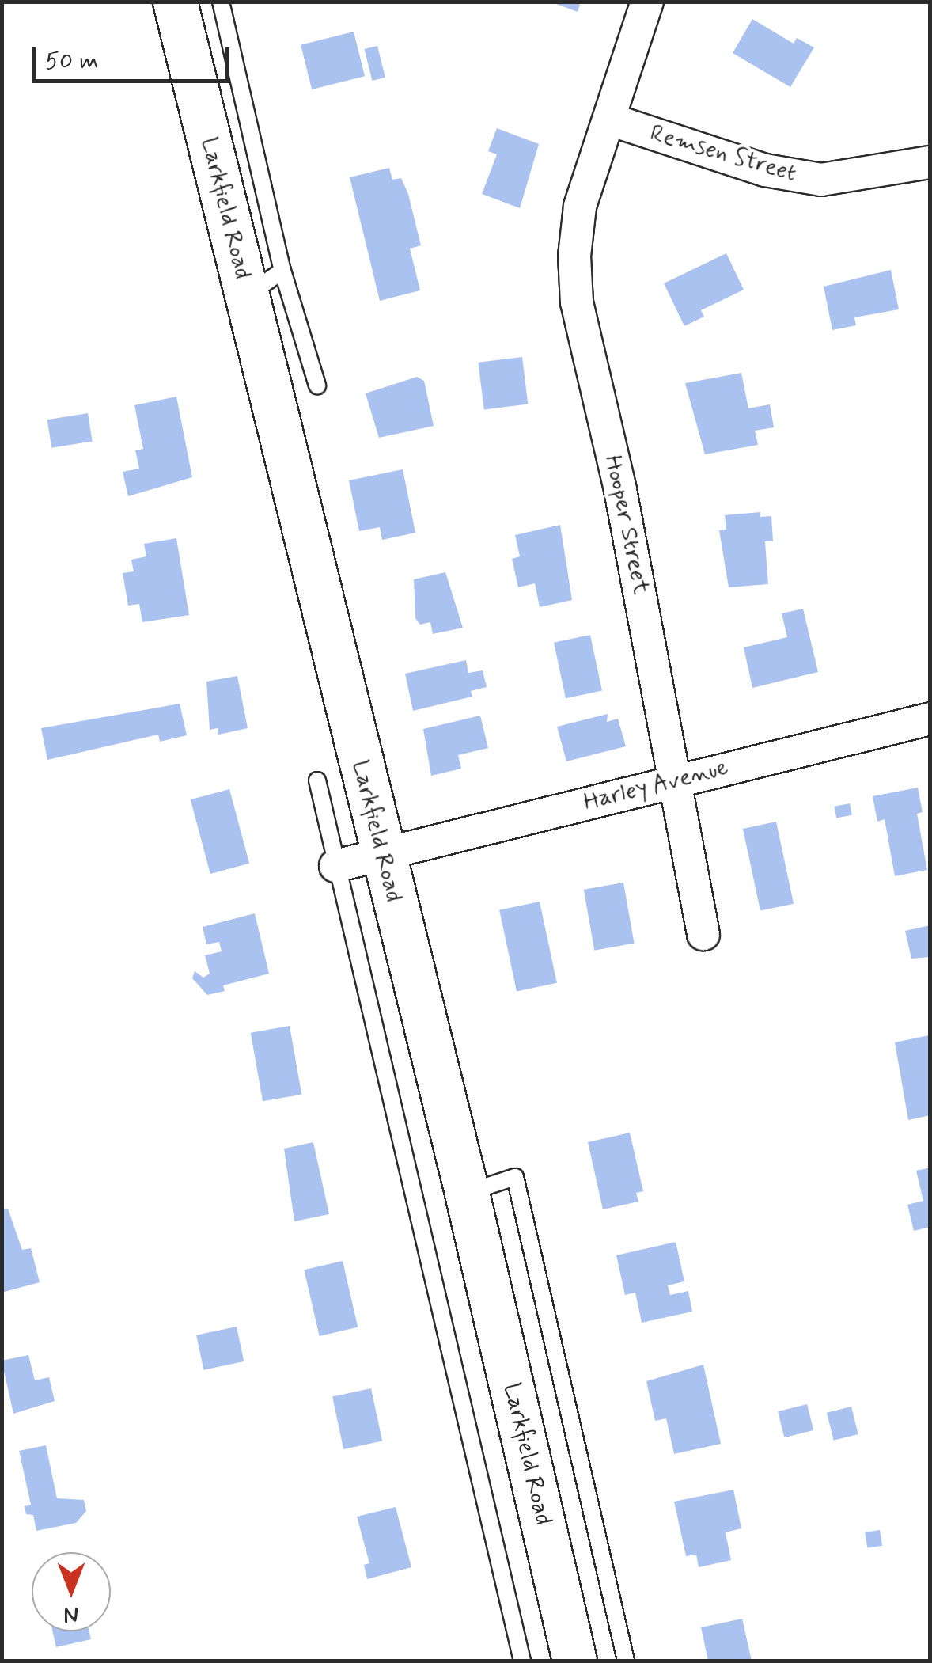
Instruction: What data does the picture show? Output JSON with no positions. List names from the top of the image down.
{
  "streets": {
    "main road": ["Larkfield Road"],
    "street": ["Remsen Street", "Hooper Street", "Harley Avenue"]
  },
  "crossings": [
    ["Remsen Street", "Hooper Street"],
    ["Larkfield Road", "Harley Avenue"],
    ["Hooper Street", "Harley Avenue"]
  ],
  "scale_bar": "50 m",
  "north": "bottom"
}
